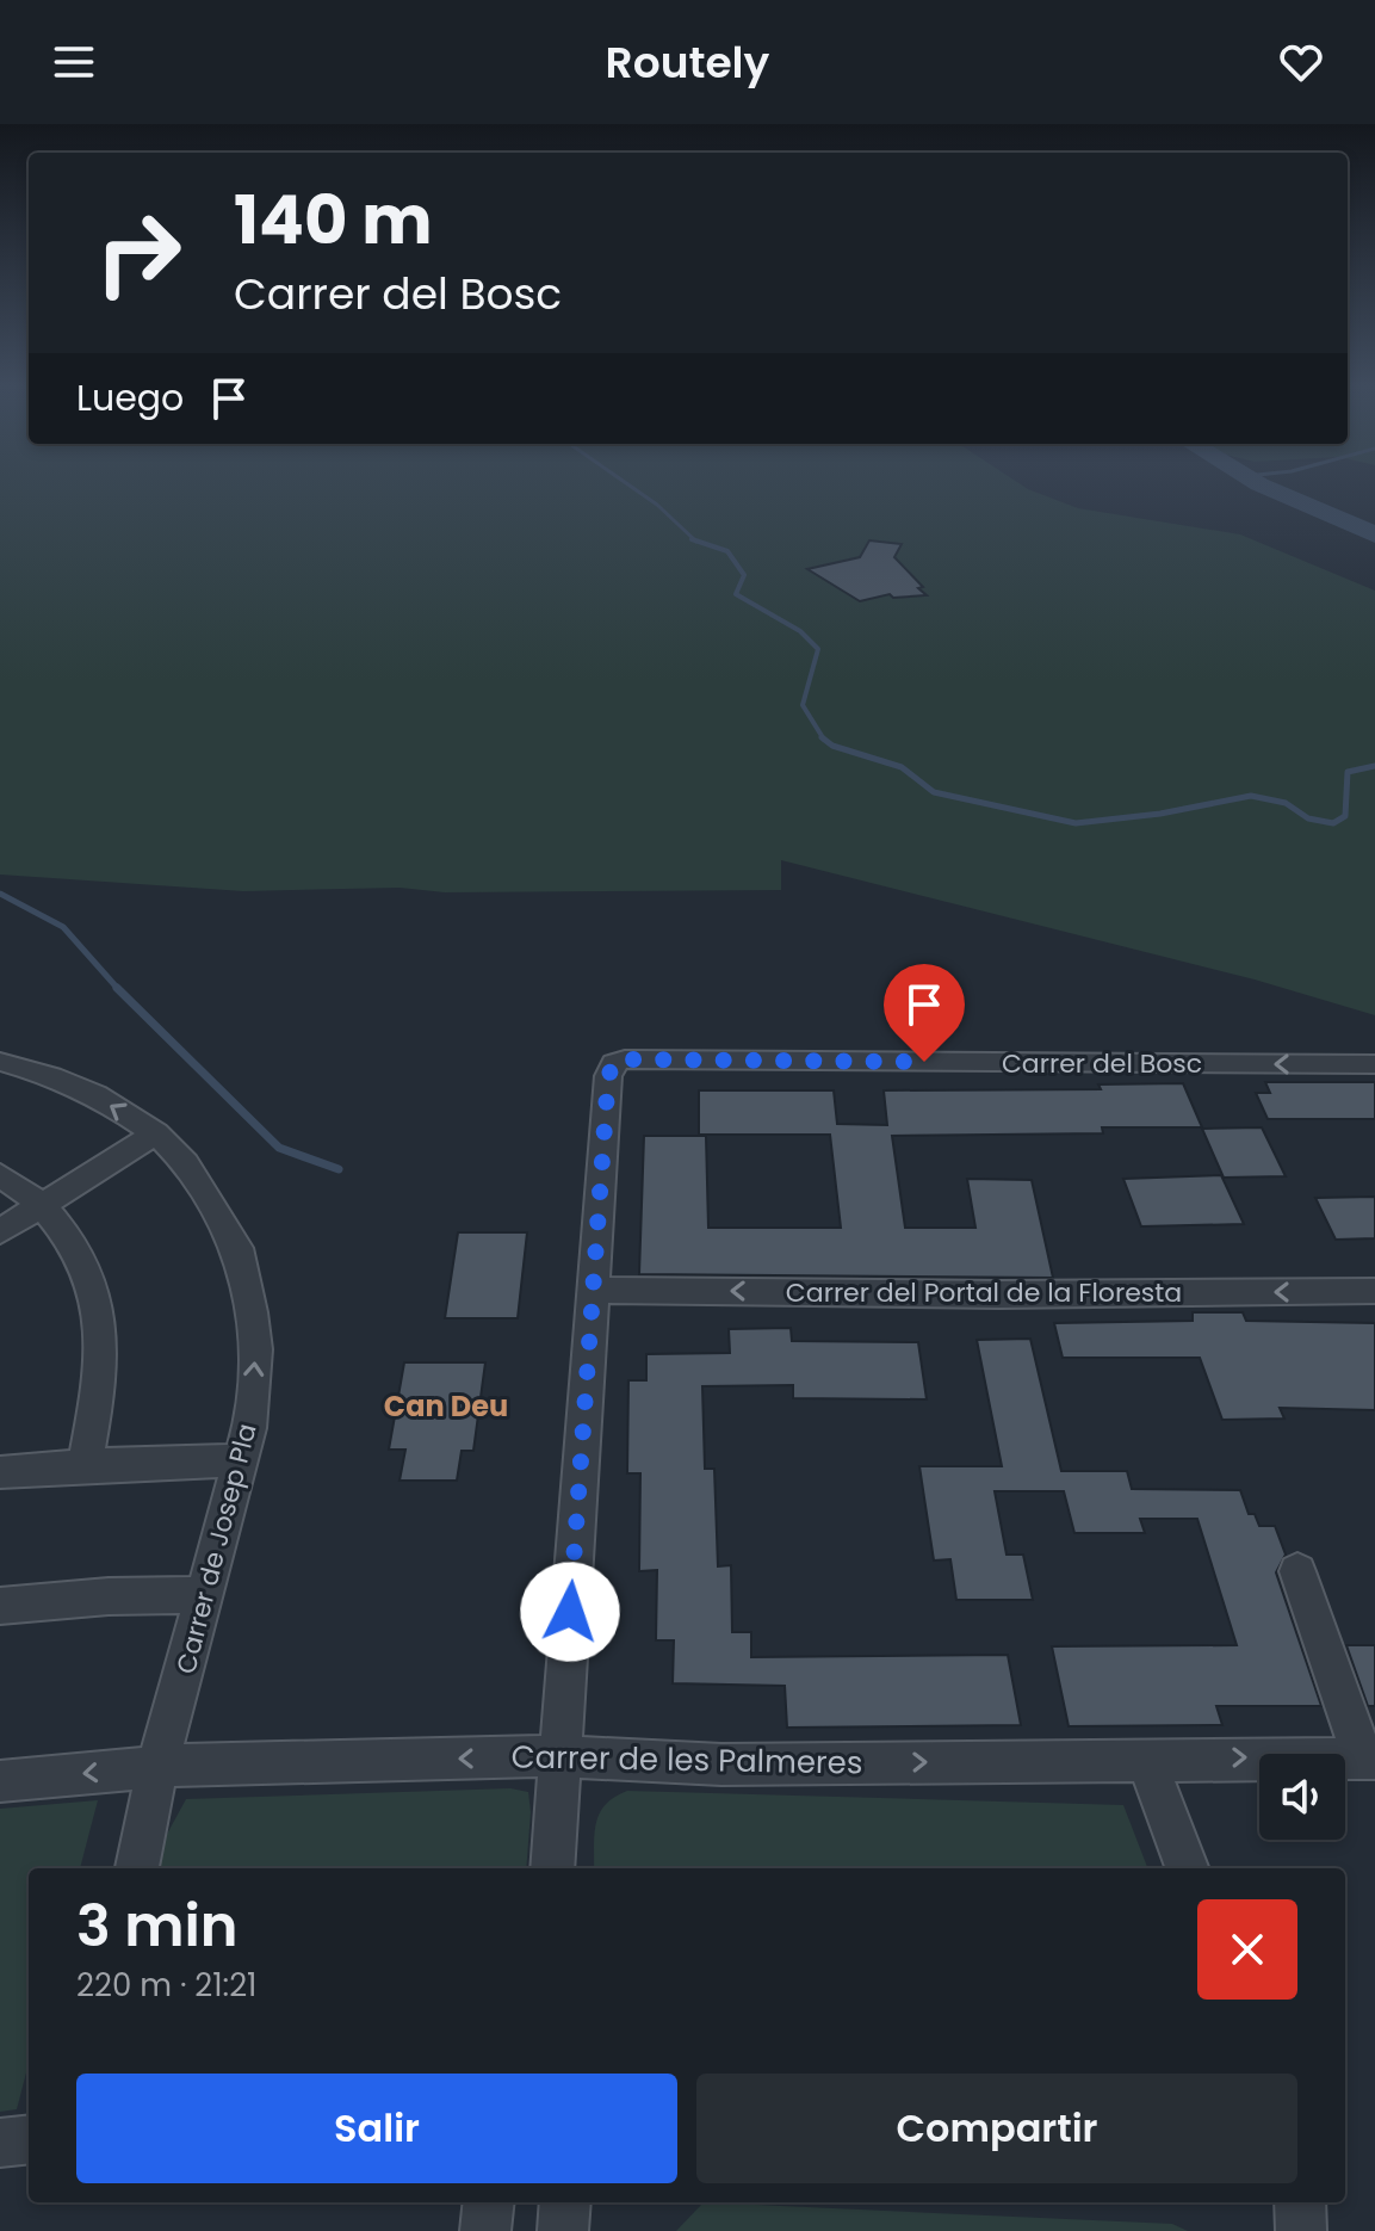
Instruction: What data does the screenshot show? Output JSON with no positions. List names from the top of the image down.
{
  "streets": {
    "street": [
      "Carrer del Bosc",
      "Carrer del Portal de la Floresta",
      "Carrer de Josep Pla",
      "Carrer de les Palmeres"
    ]
  },
  "crossings": [
    ["Carrer del Bosc", "Carrer del Portal de la Floresta"],
    ["Carrer de Josep Pla", "Carrer de les Palmeres"]
  ],
  "one_way": ["Carrer del Bosc", "Carrer del Portal de la Floresta", "Carrer de Josep Pla"],
  "districts": ["Can Deu"],
  "page": {
    "header": "Routely",
    "turn": ["140 m", "Carrer del Bosc"],
    "then": "Luego",
    "heading": ["3 min", "220 m · 21:21"],
    "buttons": ["Salir", "Compartir"]
  }
}
